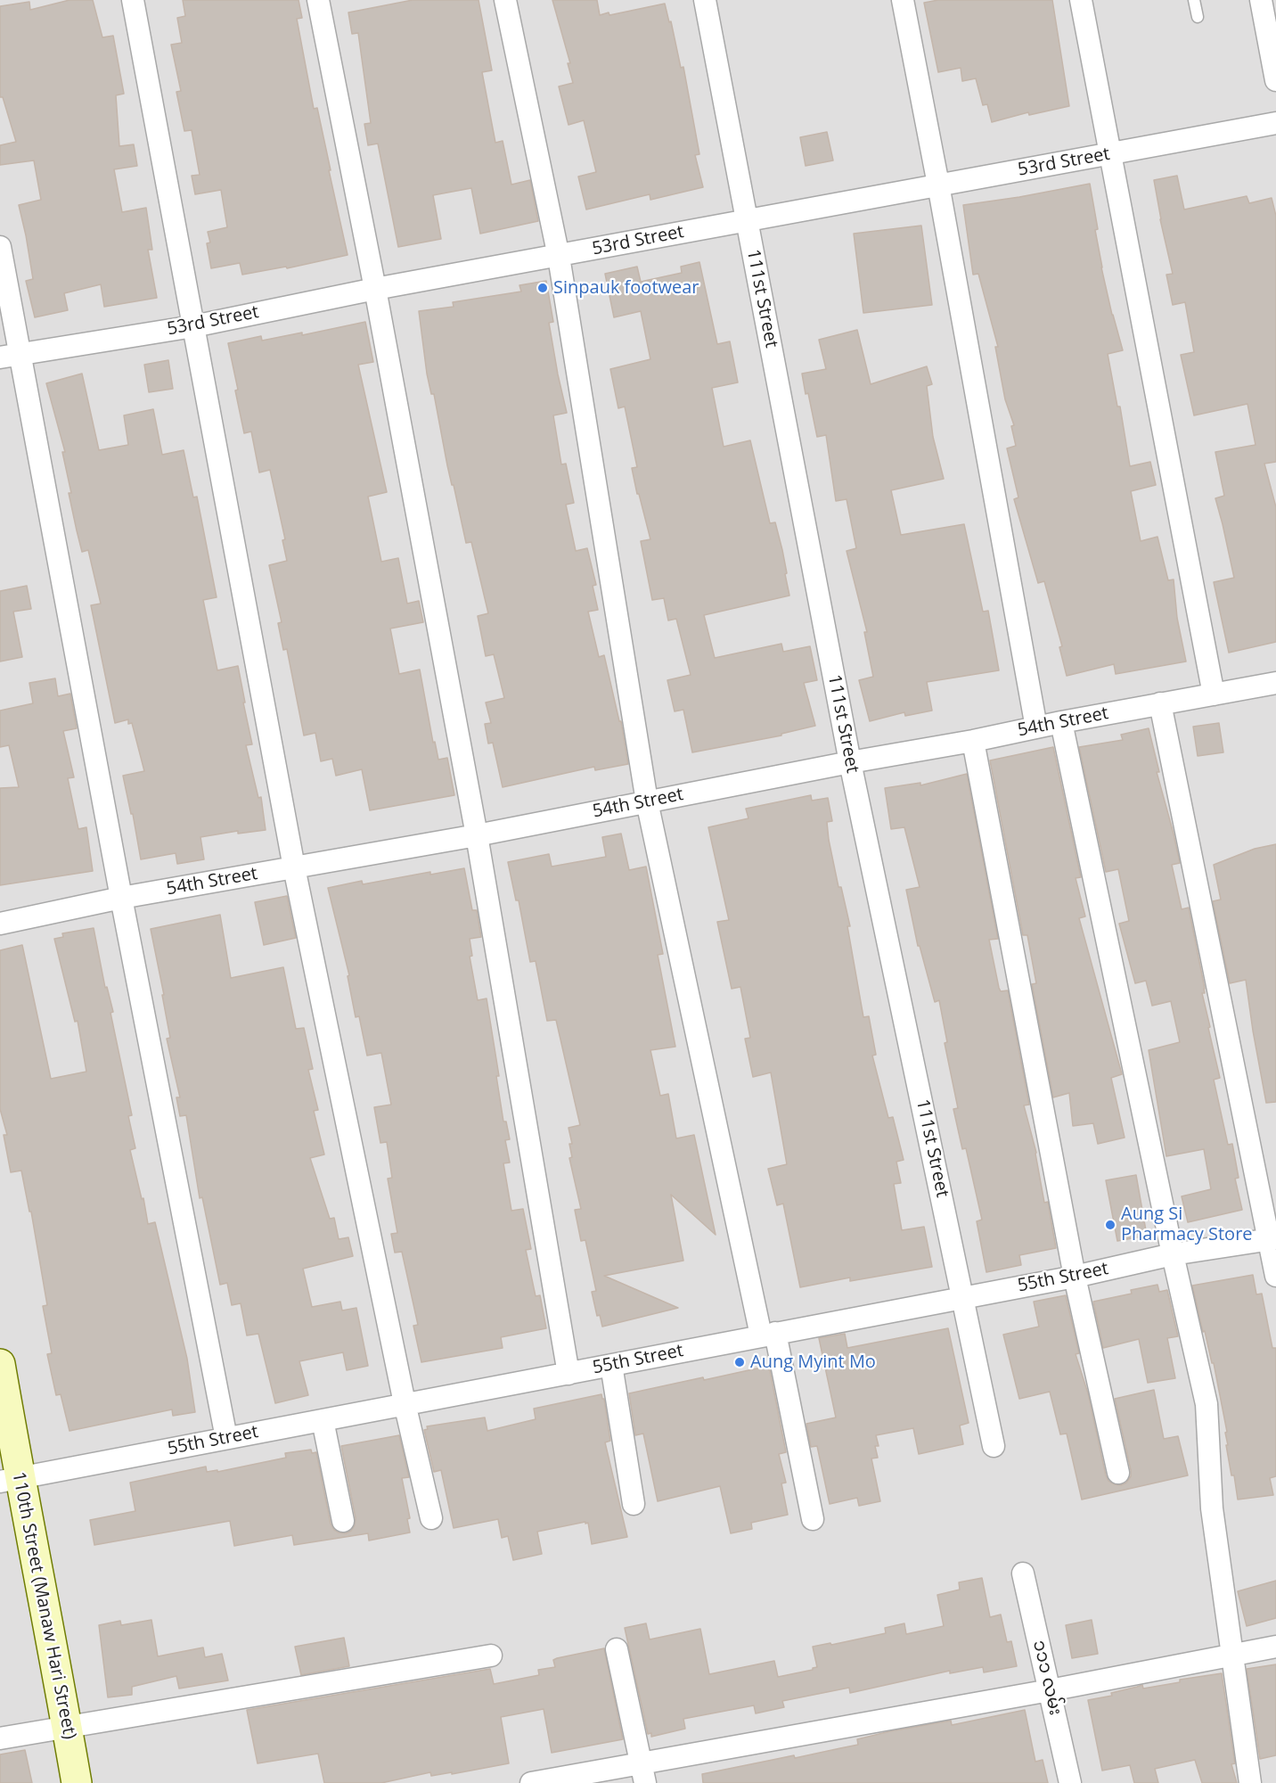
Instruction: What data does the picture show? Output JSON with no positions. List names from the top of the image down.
{
  "streets": {
    "main road": ["110th Street (Manaw Hari Street)"],
    "street": [
      "53rd Street",
      "111st Street",
      "54th Street",
      "55th Street",
      "၁၁၁ လမ်း"
    ]
  },
  "crossings": [
    ["53rd Street", "111st Street"],
    ["111st Street", "54th Street"],
    ["111st Street", "55th Street"],
    ["55th Street", "110th Street (Manaw Hari Street)"]
  ],
  "places": ["Sinpauk footwear", "Aung Si Pharmacy Store", "Aung Myint Mo"]
}
